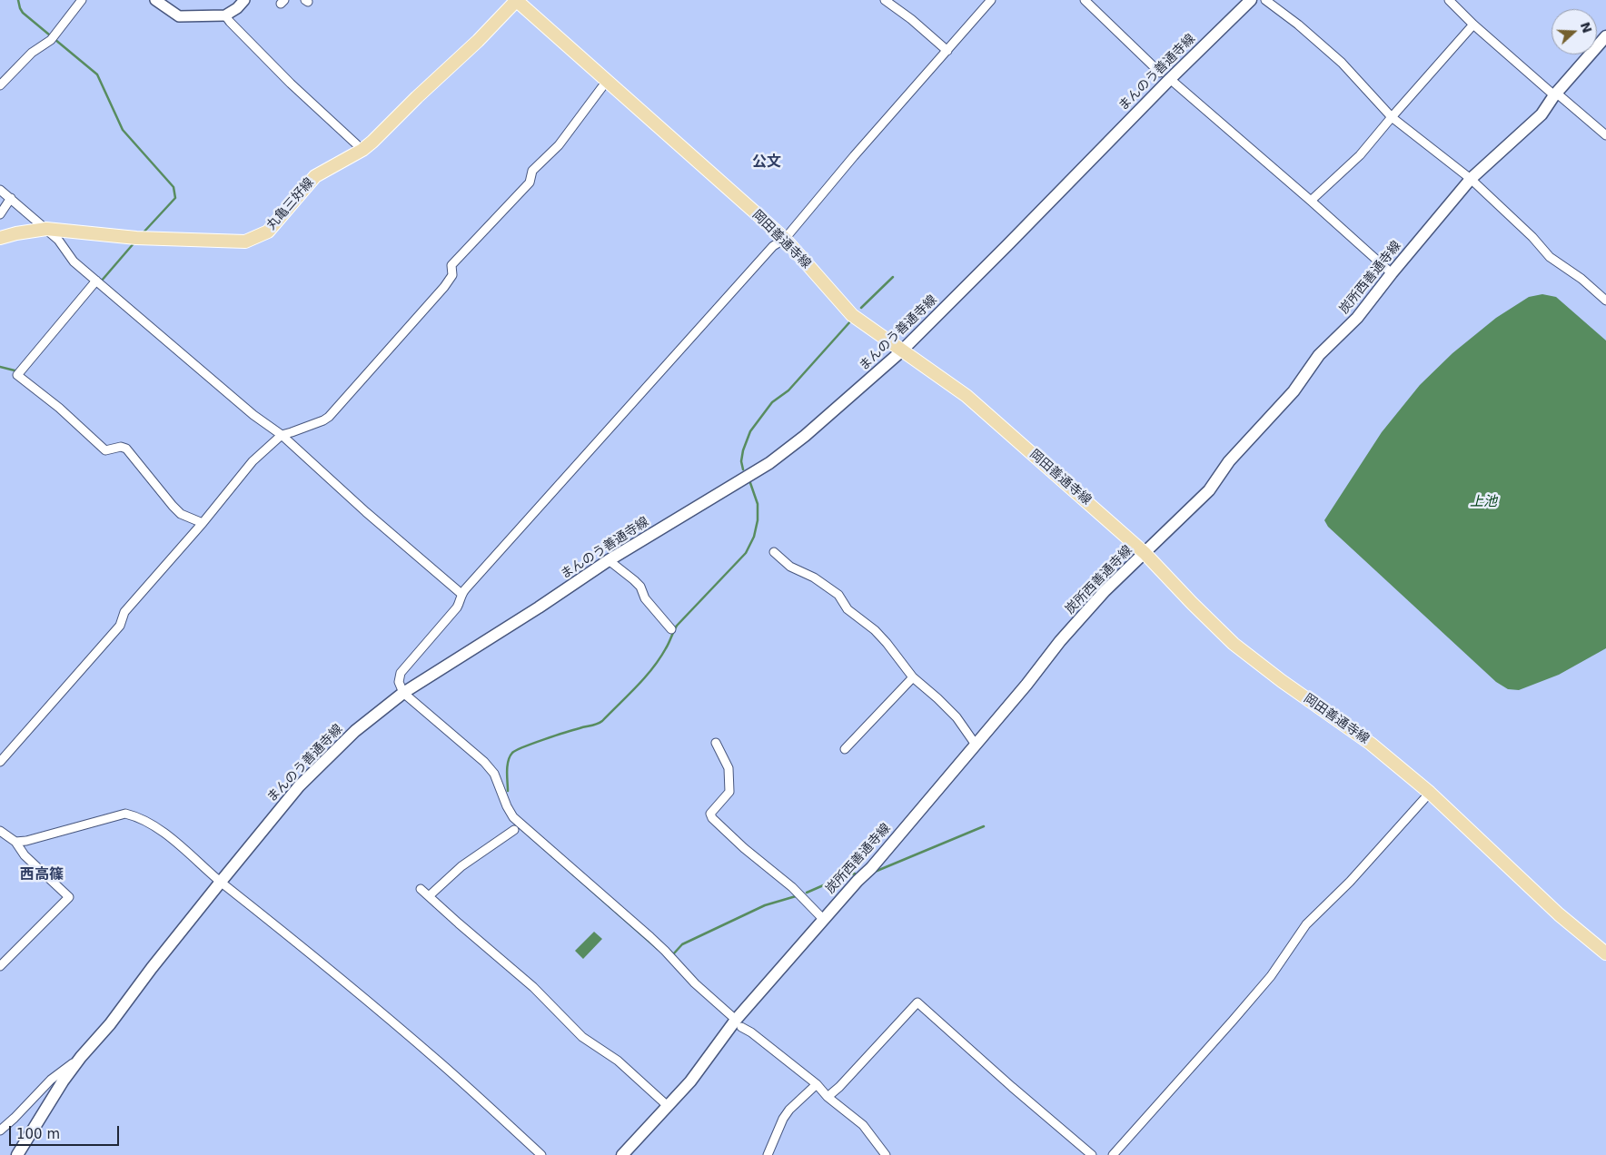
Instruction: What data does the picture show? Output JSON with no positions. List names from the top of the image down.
{
  "streets": {
    "main road": [
      "まんのう善通寺線",
      "丸亀三好線",
      "岡田善通寺線",
      "炭所西善通寺線"
    ]
  },
  "crossings": [
    ["まんのう善通寺線", "岡田善通寺線"],
    ["丸亀三好線", "岡田善通寺線"],
    ["岡田善通寺線", "炭所西善通寺線"]
  ],
  "districts": ["公文", "西高篠"],
  "water": ["上池"],
  "scale_bar": "100 m",
  "north": "right"
}
